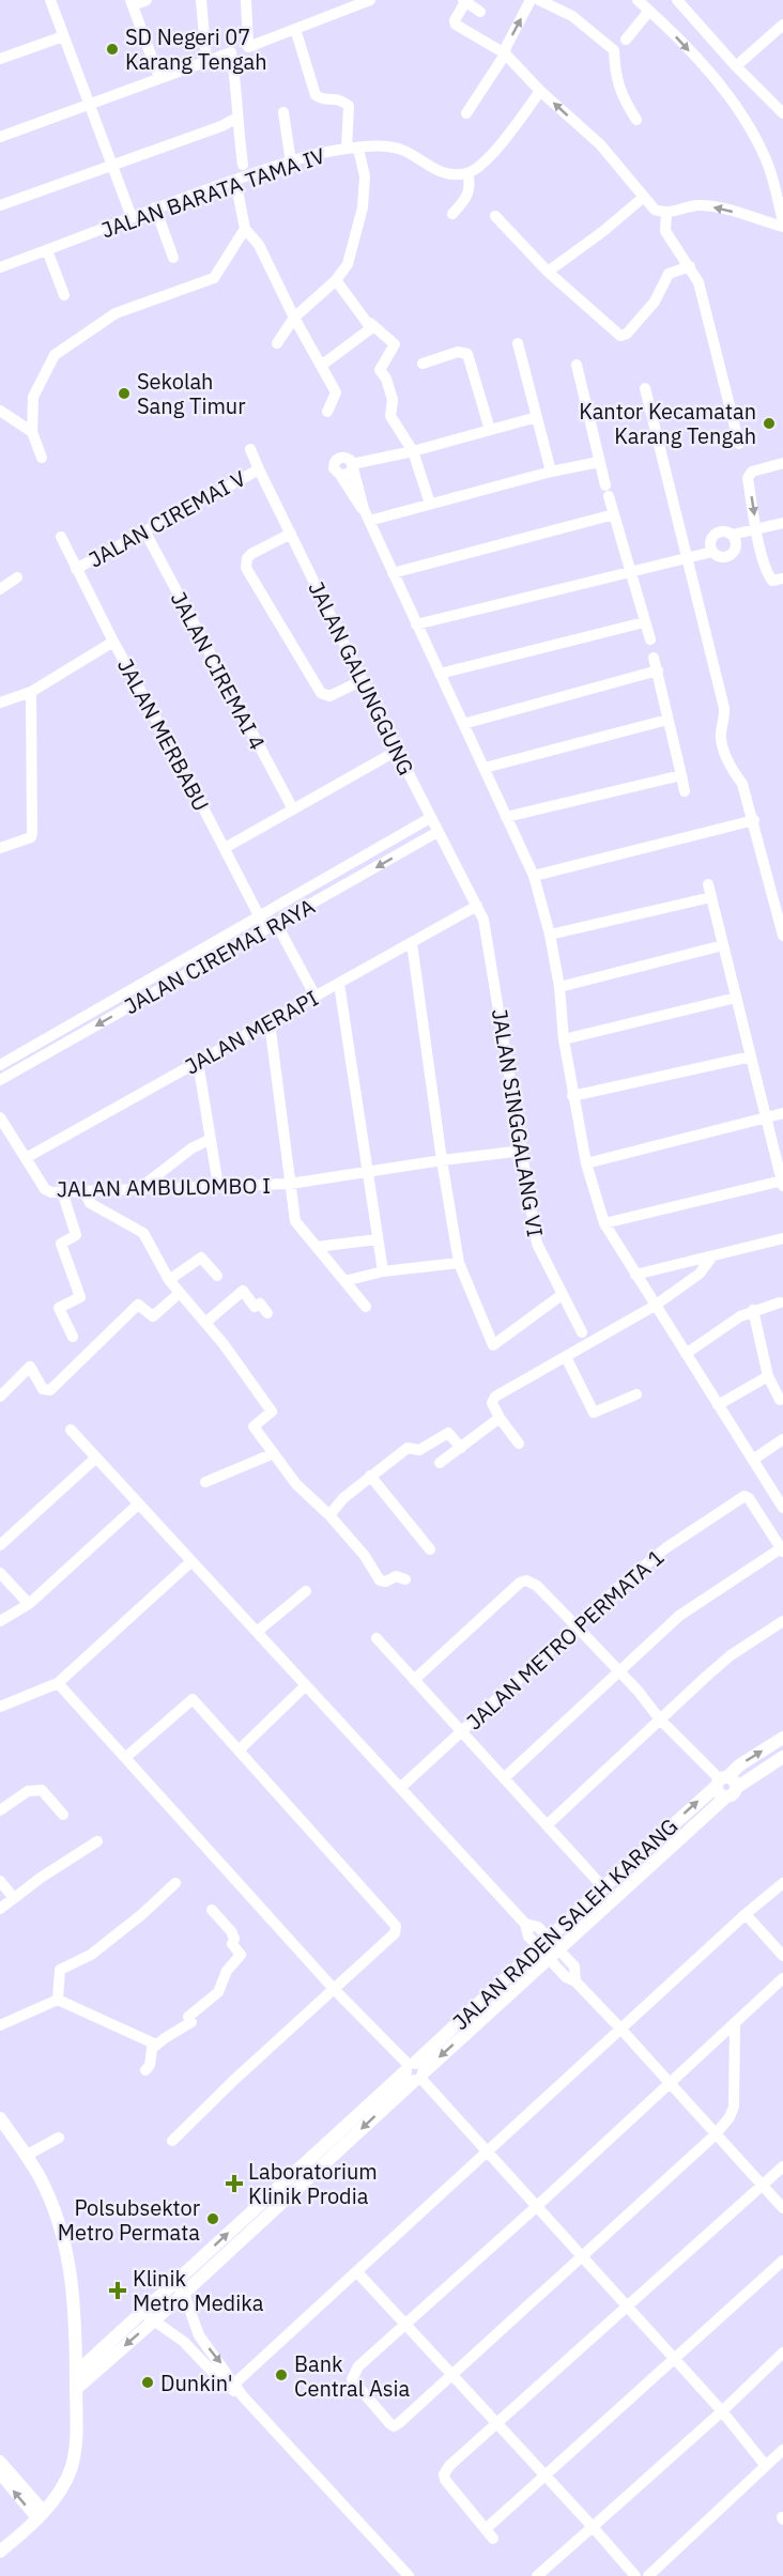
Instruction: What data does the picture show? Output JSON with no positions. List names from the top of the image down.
{
  "streets": {
    "main road": ["JALAN RADEN SALEH KARANG"],
    "street": [
      "JALAN BARATA TAMA IV",
      "JALAN CIREMAI V",
      "JALAN CIREMAI 4",
      "JALAN GALUNGGUNG",
      "JALAN MERBABU",
      "JALAN CIREMAI RAYA",
      "JALAN MERAPI",
      "JALAN SINGGALANG VI",
      "JALAN AMBULOMBO I",
      "JALAN METRO PERMATA 1"
    ]
  },
  "crossings": [
    ["JALAN CIREMAI V", "JALAN CIREMAI 4"],
    ["JALAN CIREMAI V", "JALAN GALUNGGUNG"],
    ["JALAN CIREMAI V", "JALAN MERBABU"],
    ["JALAN GALUNGGUNG", "JALAN CIREMAI RAYA"],
    ["JALAN GALUNGGUNG", "JALAN MERAPI"],
    ["JALAN GALUNGGUNG", "JALAN SINGGALANG VI"],
    ["JALAN MERBABU", "JALAN CIREMAI RAYA"],
    ["JALAN MERBABU", "JALAN MERAPI"],
    ["JALAN MERAPI", "JALAN SINGGALANG VI"],
    ["JALAN MERAPI", "JALAN AMBULOMBO I"],
    ["JALAN SINGGALANG VI", "JALAN AMBULOMBO I"]
  ],
  "places": {
    "other": [
      "SD Negeri 07 Karang Tengah",
      "Sekolah Sang Timur",
      "Kantor Kecamatan Karang Tengah",
      "Polsubsektor Metro Permata",
      "Bank Central Asia",
      "Dunkin'"
    ],
    "health": ["Laboratorium Klinik Prodia", "Klinik Metro Medika"]
  }
}
